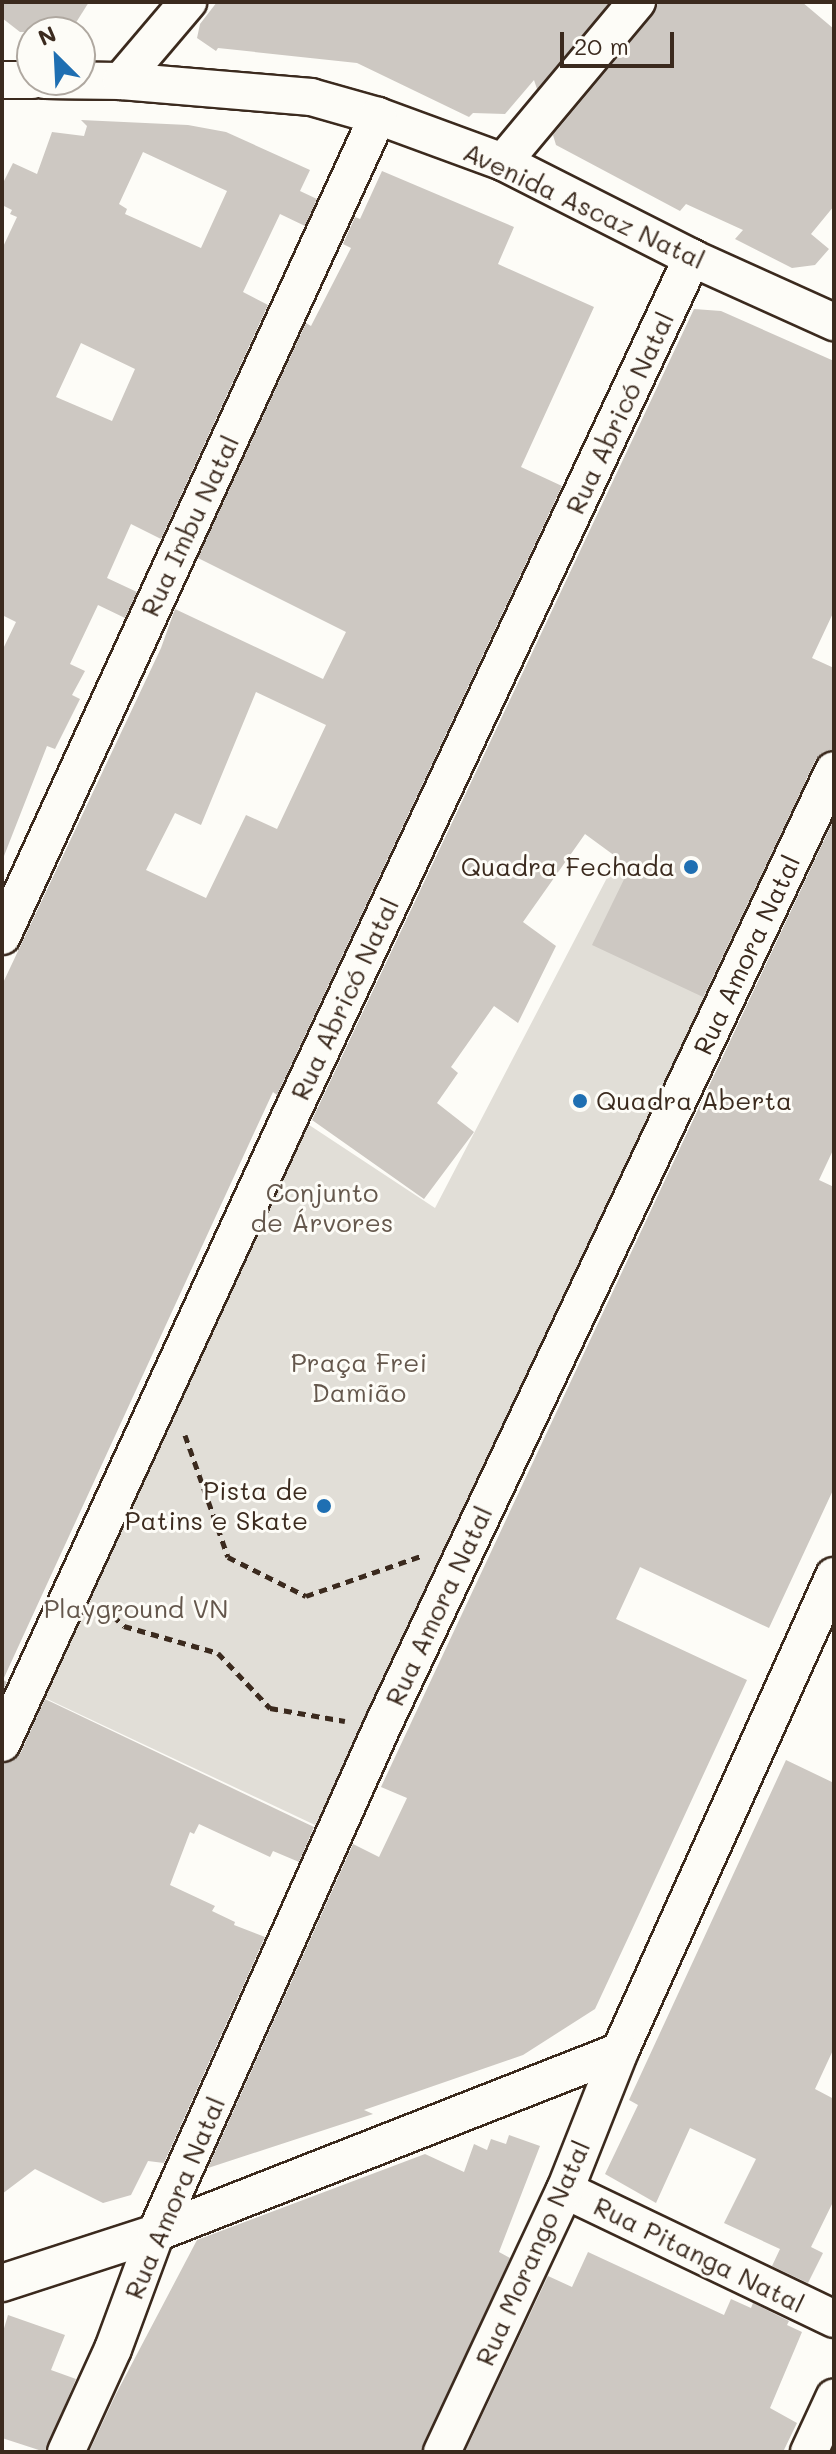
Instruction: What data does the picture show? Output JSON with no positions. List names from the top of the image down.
{
  "streets": {
    "street": [
      "Avenida Ascaz Natal",
      "Rua Abricó Natal",
      "Rua Imbu Natal",
      "Rua Amora Natal",
      "Rua Morango Natal",
      "Rua Pitanga Natal"
    ]
  },
  "crossings": [
    ["Avenida Ascaz Natal", "Rua Abricó Natal"],
    ["Avenida Ascaz Natal", "Rua Imbu Natal"],
    ["Rua Morango Natal", "Rua Pitanga Natal"]
  ],
  "parks": ["Conjunto de Árvores", "Praça Frei Damião", "Playground VN"],
  "places": ["Quadra Fechada", "Quadra Aberta", "Pista de Patins e Skate"],
  "scale_bar": "20 m",
  "north": "top left"
}
